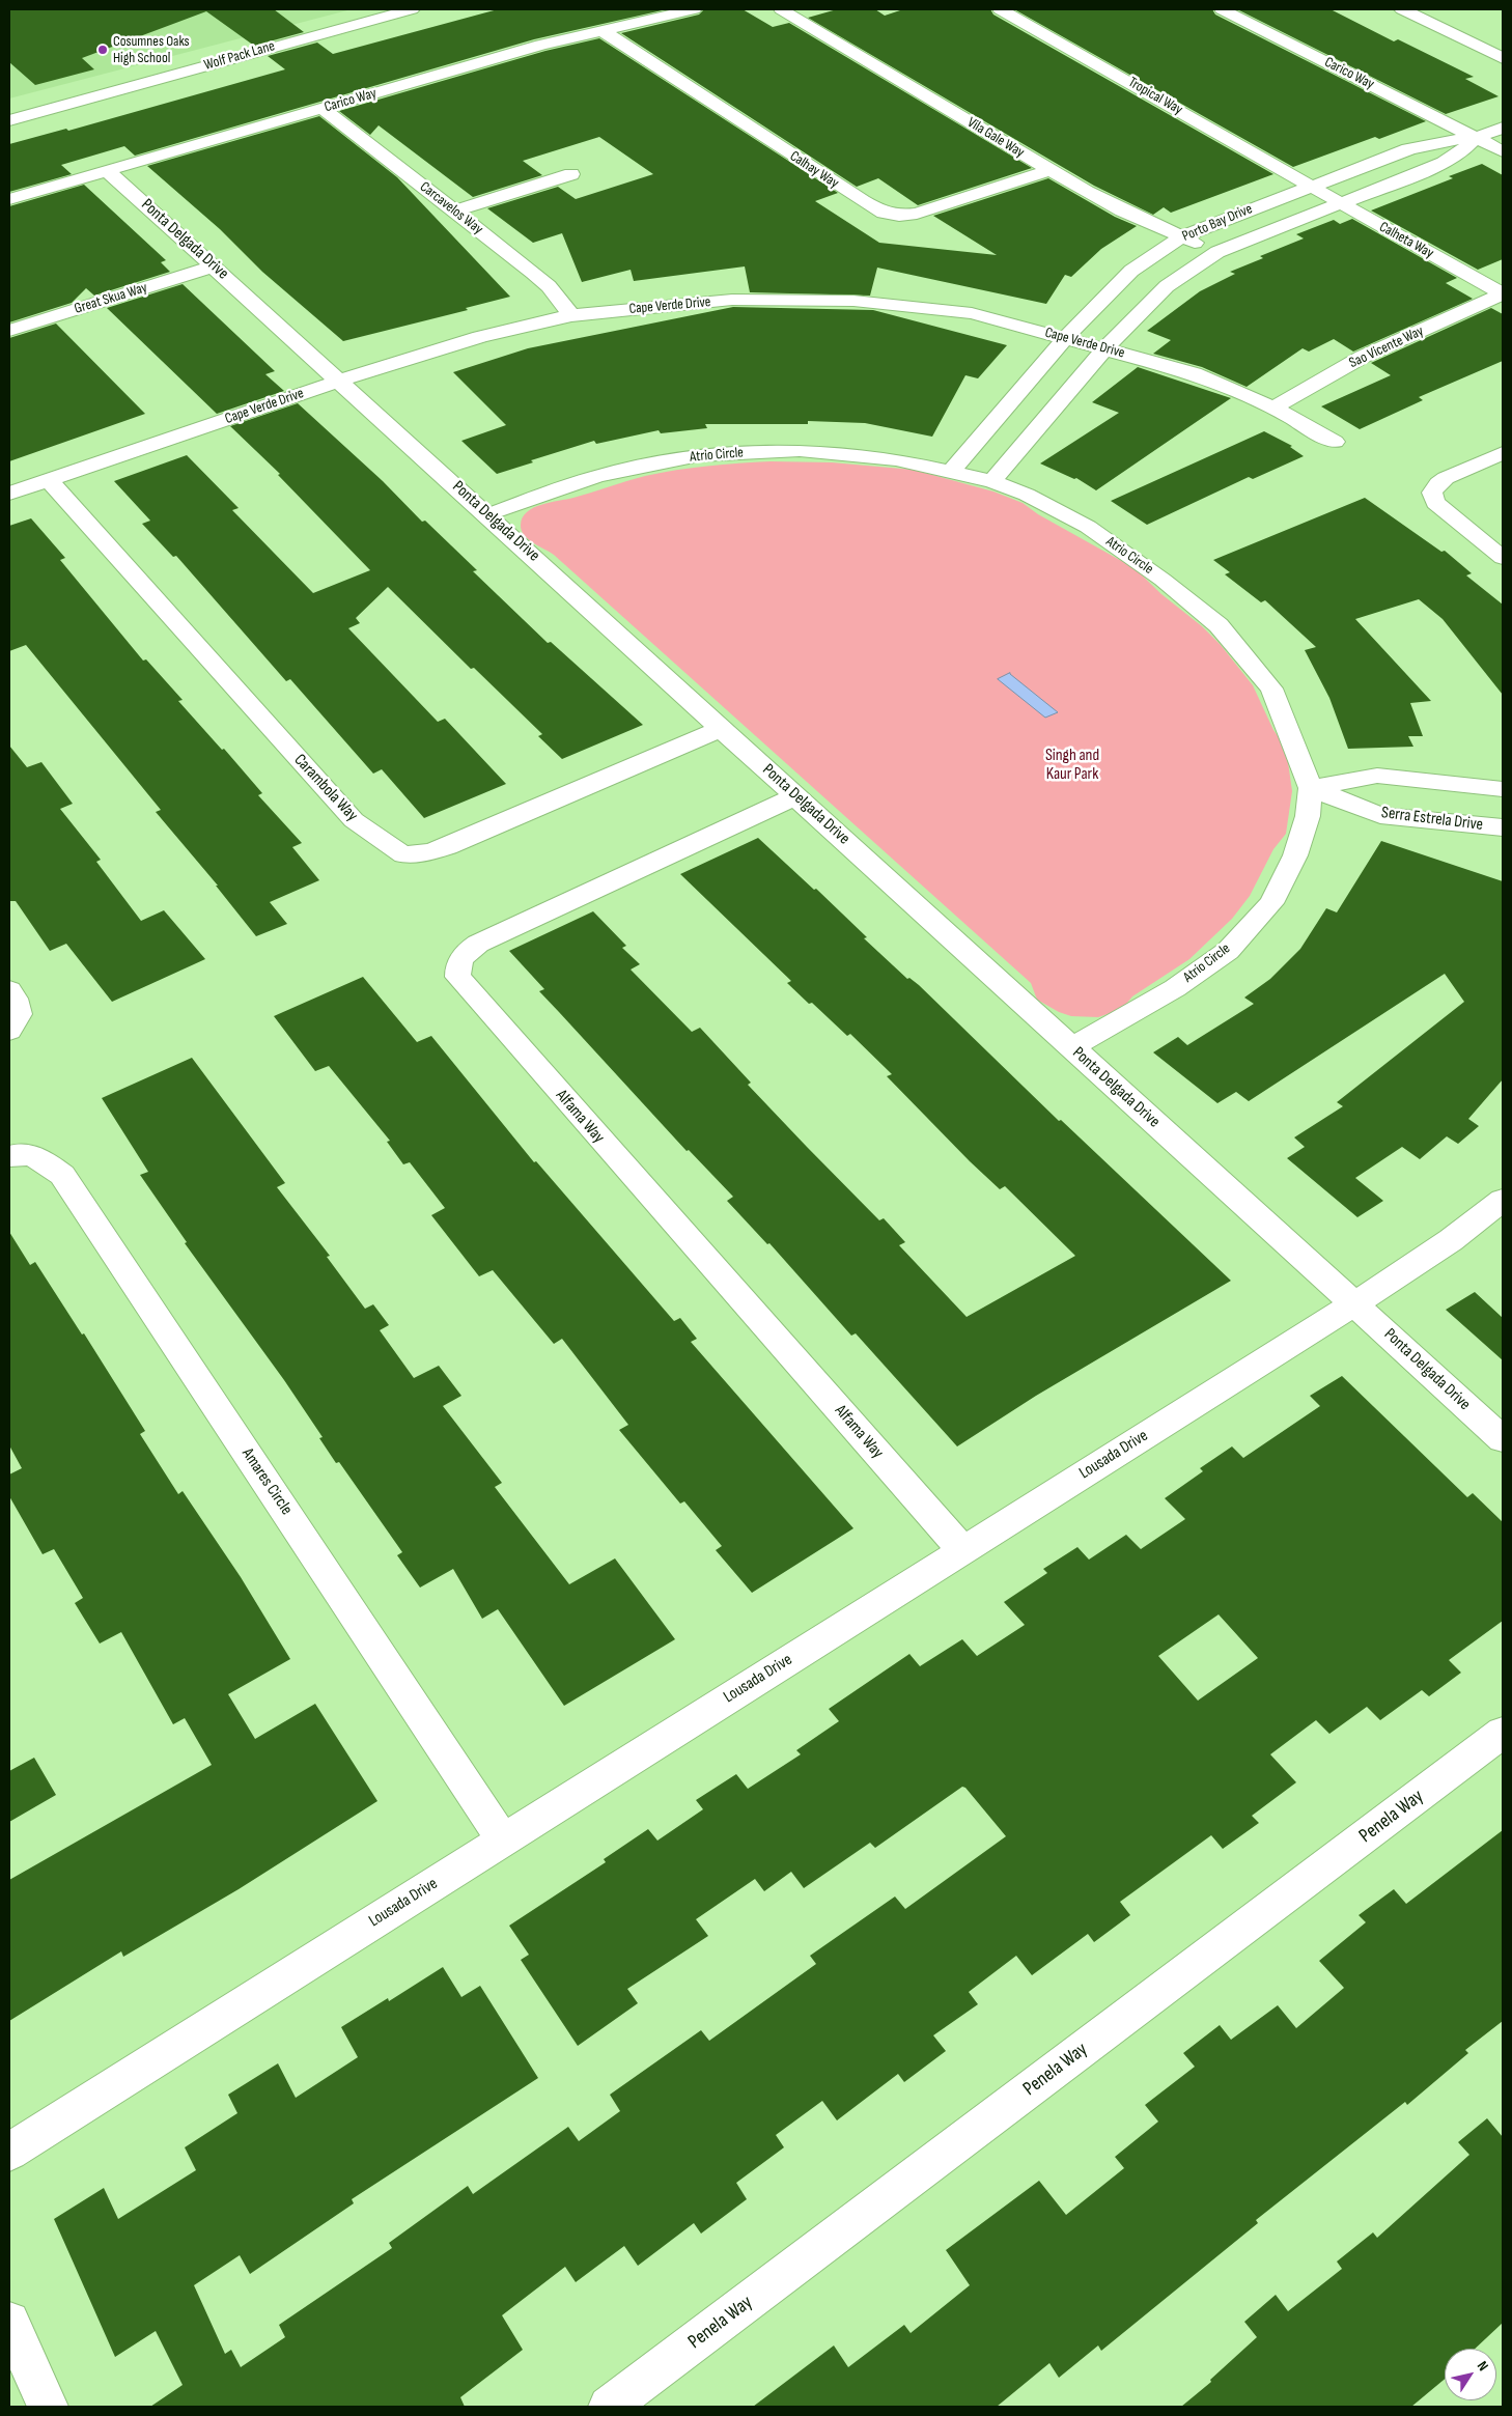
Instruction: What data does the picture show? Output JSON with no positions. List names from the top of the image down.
{
  "streets": {
    "street": [
      "Wolf Pack Lane",
      "Carico Way",
      "Tropical Way",
      "Vila Gale Way",
      "Calhay Way",
      "Carcavelos Way",
      "Porto Bay Drive",
      "Ponta Delgada Drive",
      "Calheta Way",
      "Great Skua Way",
      "Cape Verde Drive",
      "Sao Vicente Way",
      "Atrio Circle",
      "Carambola Way",
      "Serra Estrela Drive",
      "Alfama Way",
      "Lousada Drive",
      "Amares Circle",
      "Penela Way"
    ]
  },
  "crossings": [
    ["Carico Way", "Calhay Way"],
    ["Carico Way", "Carcavelos Way"],
    ["Carico Way", "Porto Bay Drive"],
    ["Carico Way", "Ponta Delgada Drive"],
    ["Tropical Way", "Porto Bay Drive"],
    ["Tropical Way", "Calheta Way"],
    ["Vila Gale Way", "Calhay Way"],
    ["Vila Gale Way", "Porto Bay Drive"],
    ["Carcavelos Way", "Cape Verde Drive"],
    ["Porto Bay Drive", "Calheta Way"],
    ["Porto Bay Drive", "Cape Verde Drive"],
    ["Porto Bay Drive", "Atrio Circle"],
    ["Ponta Delgada Drive", "Great Skua Way"],
    ["Ponta Delgada Drive", "Cape Verde Drive"],
    ["Ponta Delgada Drive", "Atrio Circle"],
    ["Ponta Delgada Drive", "Carambola Way"],
    ["Ponta Delgada Drive", "Alfama Way"],
    ["Ponta Delgada Drive", "Lousada Drive"],
    ["Calheta Way", "Sao Vicente Way"],
    ["Cape Verde Drive", "Sao Vicente Way"],
    ["Cape Verde Drive", "Carambola Way"],
    ["Atrio Circle", "Serra Estrela Drive"],
    ["Alfama Way", "Lousada Drive"],
    ["Lousada Drive", "Amares Circle"]
  ],
  "parks": ["Singh and Kaur Park"],
  "places": ["Cosumnes Oaks High School"],
  "north": "top right"
}
